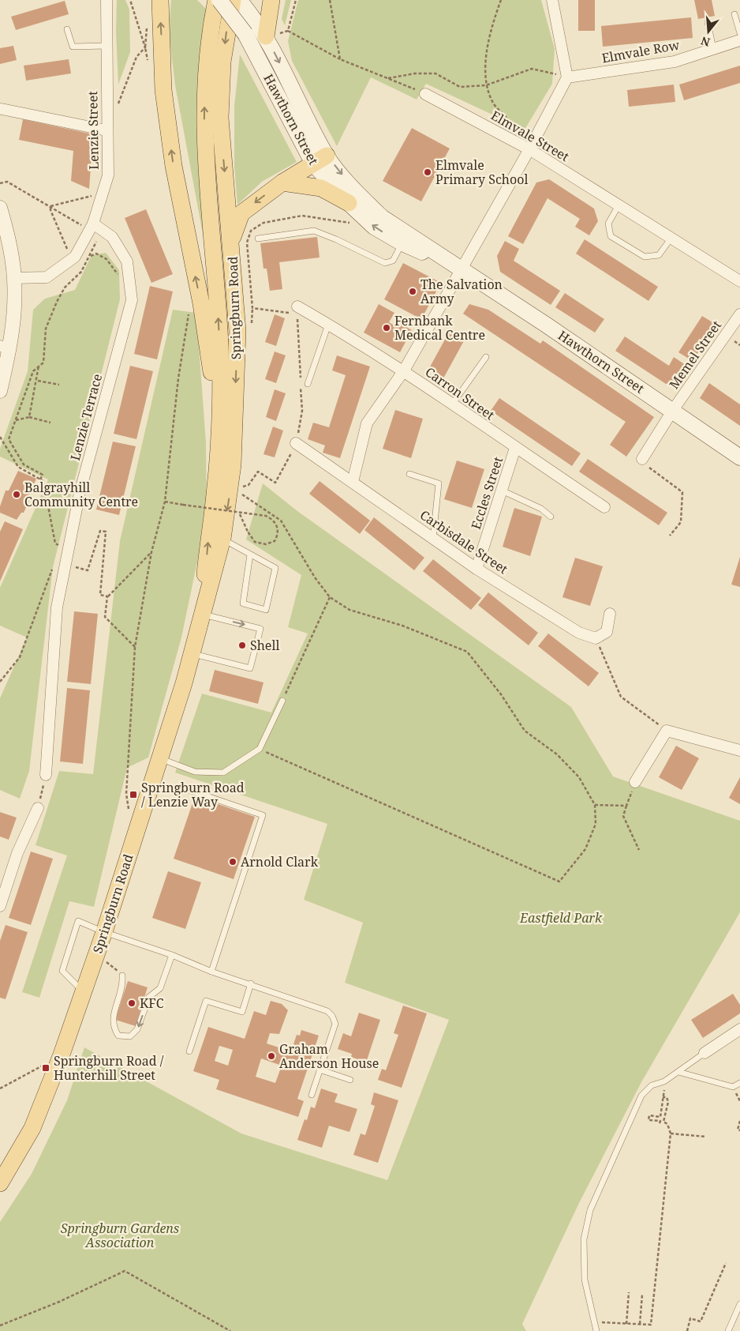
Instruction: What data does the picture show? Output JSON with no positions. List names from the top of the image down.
{
  "streets": {
    "main road": ["Hawthorn Street", "Springburn Road"],
    "street": [
      "Elmvale Row",
      "Lenzie Street",
      "Elmvale Street",
      "Memel Street",
      "Carron Street",
      "Lenzie Terrace",
      "Eccles Street",
      "Carbisdale Street"
    ]
  },
  "crossings": [
    ["Hawthorn Street", "Memel Street"],
    ["Lenzie Street", "Lenzie Terrace"],
    ["Carron Street", "Eccles Street"],
    ["Eccles Street", "Carbisdale Street"]
  ],
  "parks": ["Eastfield Park", "Springburn Gardens Association"],
  "places": {
    "other": [
      "Elmvale Primary School",
      "The Salvation Army",
      "Fernbank Medical Centre",
      "Balgrayhill Community Centre",
      "Shell",
      "Arnold Clark",
      "KFC",
      "Graham Anderson House"
    ],
    "transit": ["Springburn Road / Lenzie Way", "Springburn Road / Hunterhill Street"]
  },
  "north": "bottom"
}
